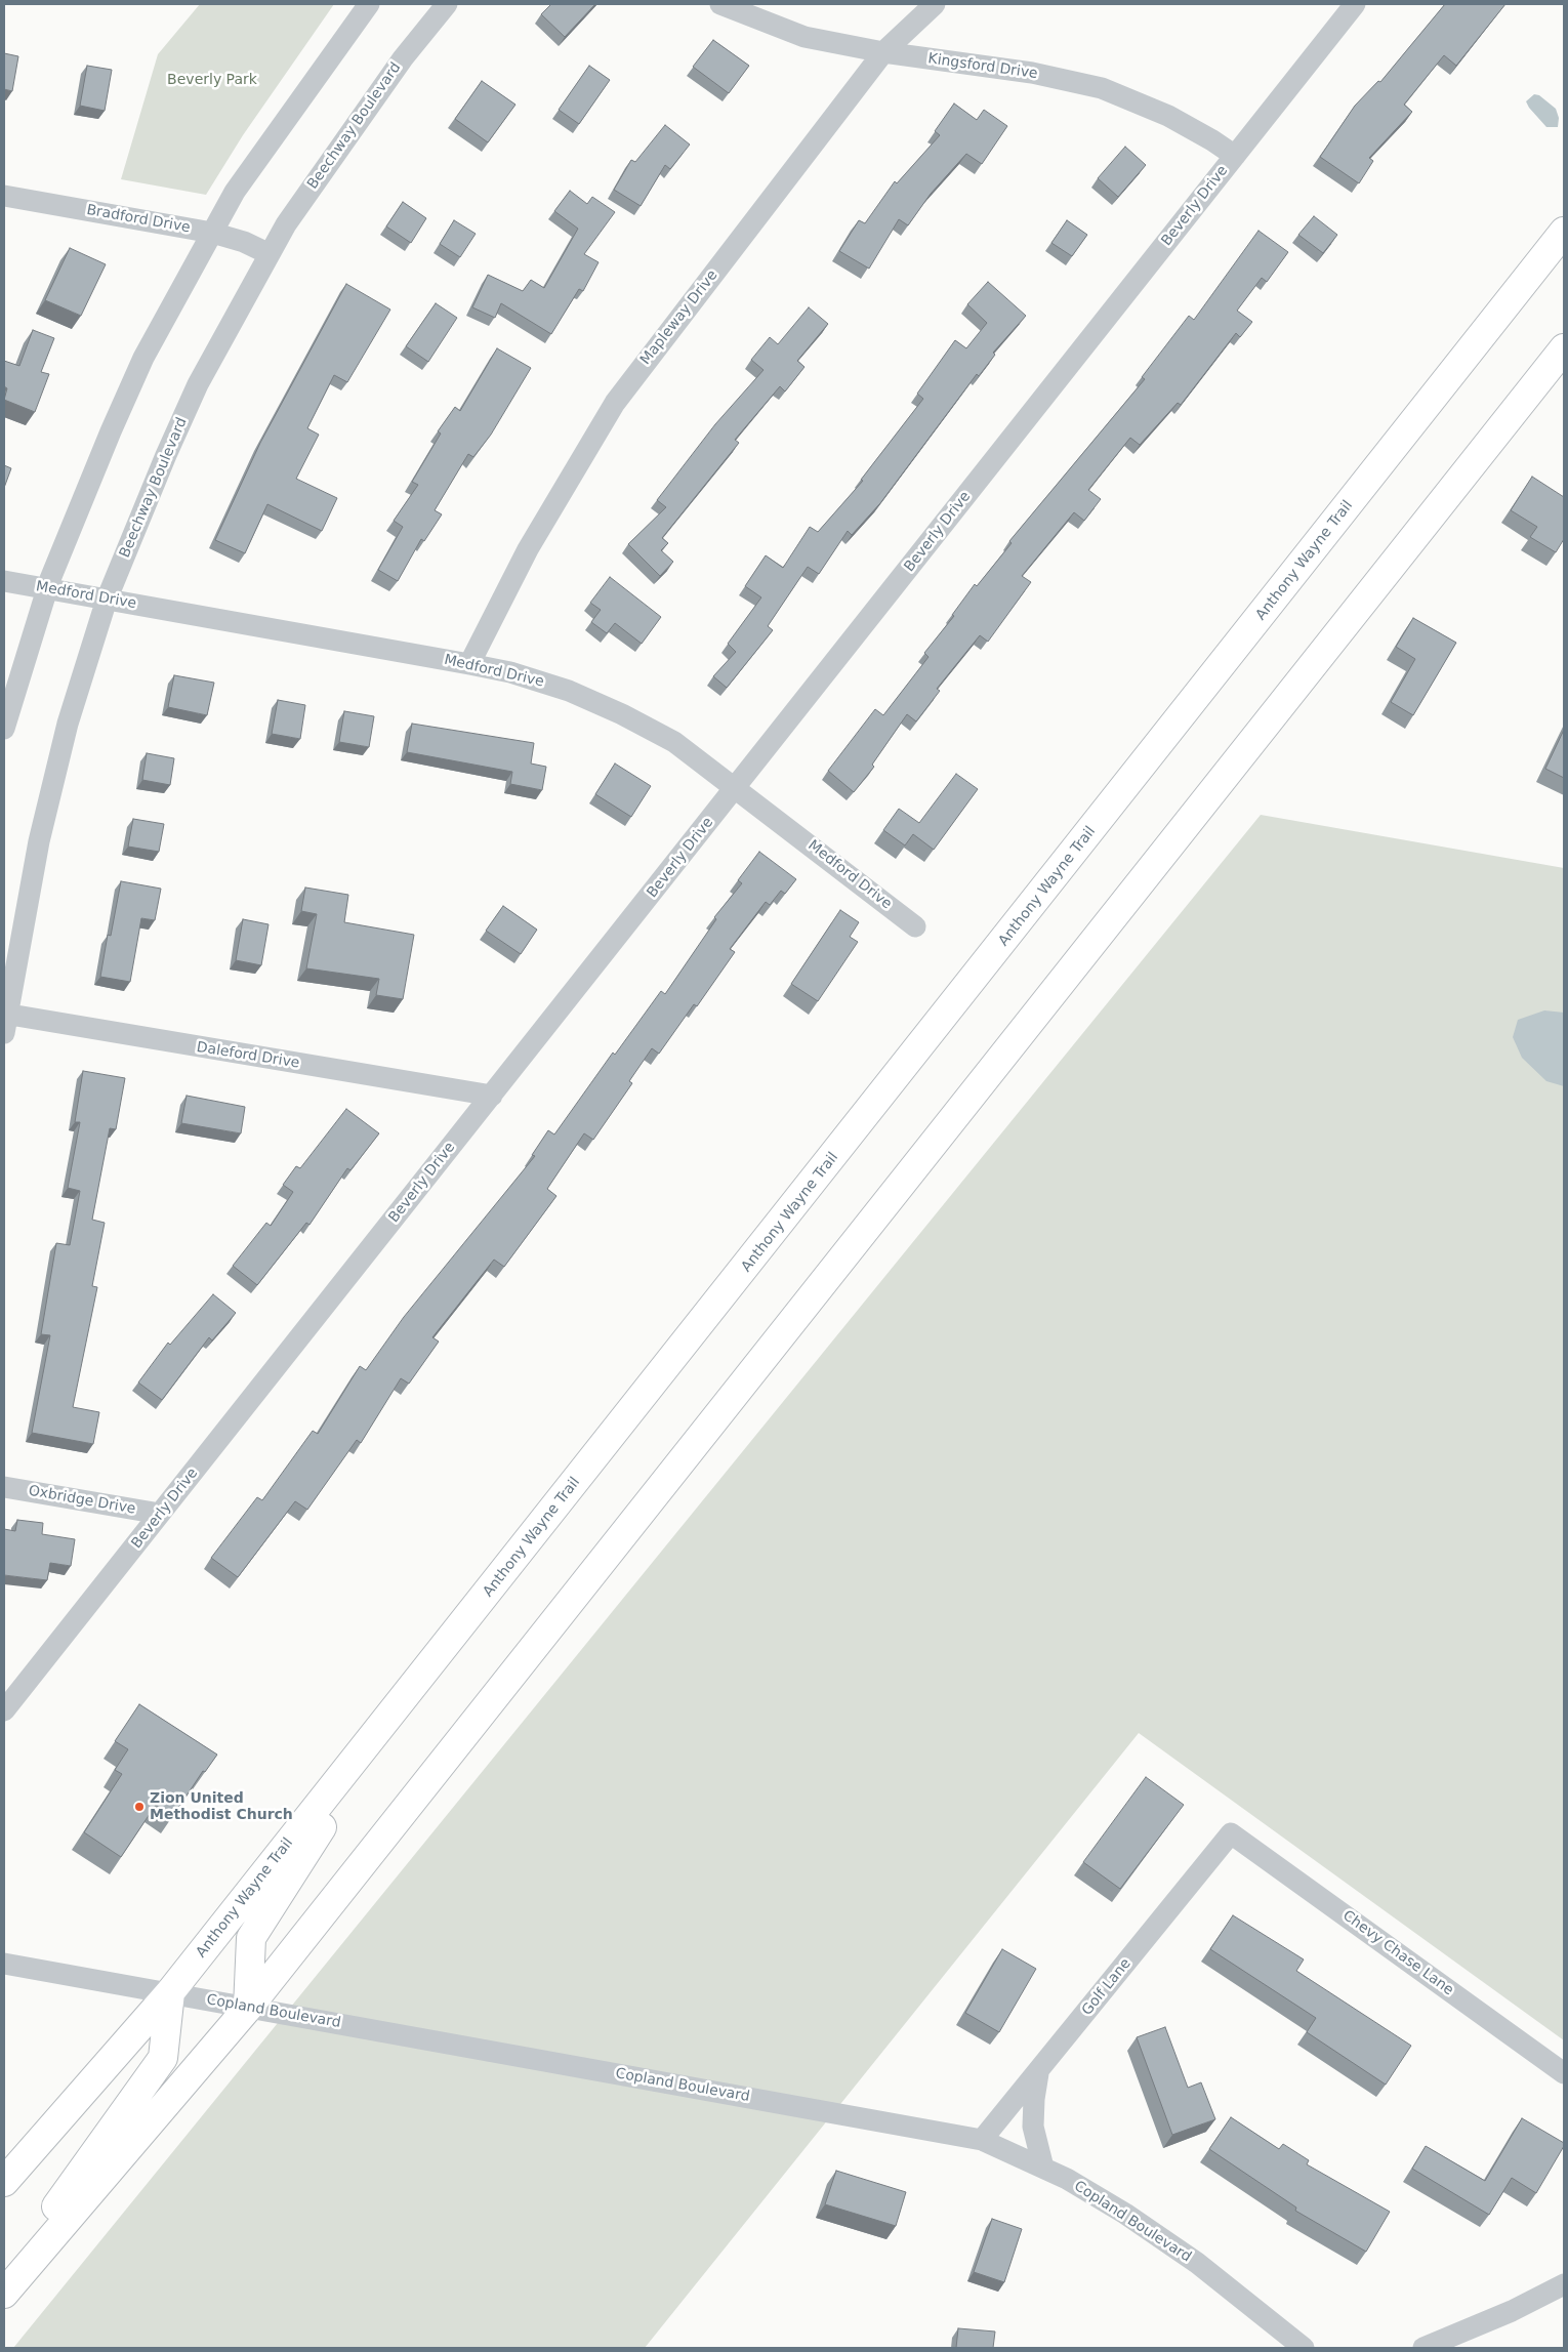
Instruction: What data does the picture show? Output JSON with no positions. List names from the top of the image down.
{
  "streets": {
    "highway": ["Anthony Wayne Trail"],
    "street": [
      "Kingsford Drive",
      "Beechway Boulevard",
      "Beverly Drive",
      "Bradford Drive",
      "Mapleway Drive",
      "Medford Drive",
      "Daleford Drive",
      "Oxbridge Drive",
      "Chevy Chase Lane",
      "Golf Lane",
      "Copland Boulevard"
    ]
  },
  "crossings": [
    ["Kingsford Drive", "Beverly Drive"],
    ["Kingsford Drive", "Mapleway Drive"],
    ["Beechway Boulevard", "Bradford Drive"],
    ["Beechway Boulevard", "Medford Drive"],
    ["Beechway Boulevard", "Daleford Drive"],
    ["Beverly Drive", "Medford Drive"],
    ["Beverly Drive", "Daleford Drive"],
    ["Beverly Drive", "Oxbridge Drive"],
    ["Mapleway Drive", "Medford Drive"],
    ["Anthony Wayne Trail", "Copland Boulevard"],
    ["Chevy Chase Lane", "Golf Lane"],
    ["Golf Lane", "Copland Boulevard"]
  ],
  "parks": ["Beverly Park"],
  "places": ["Zion United Methodist Church"]
}
